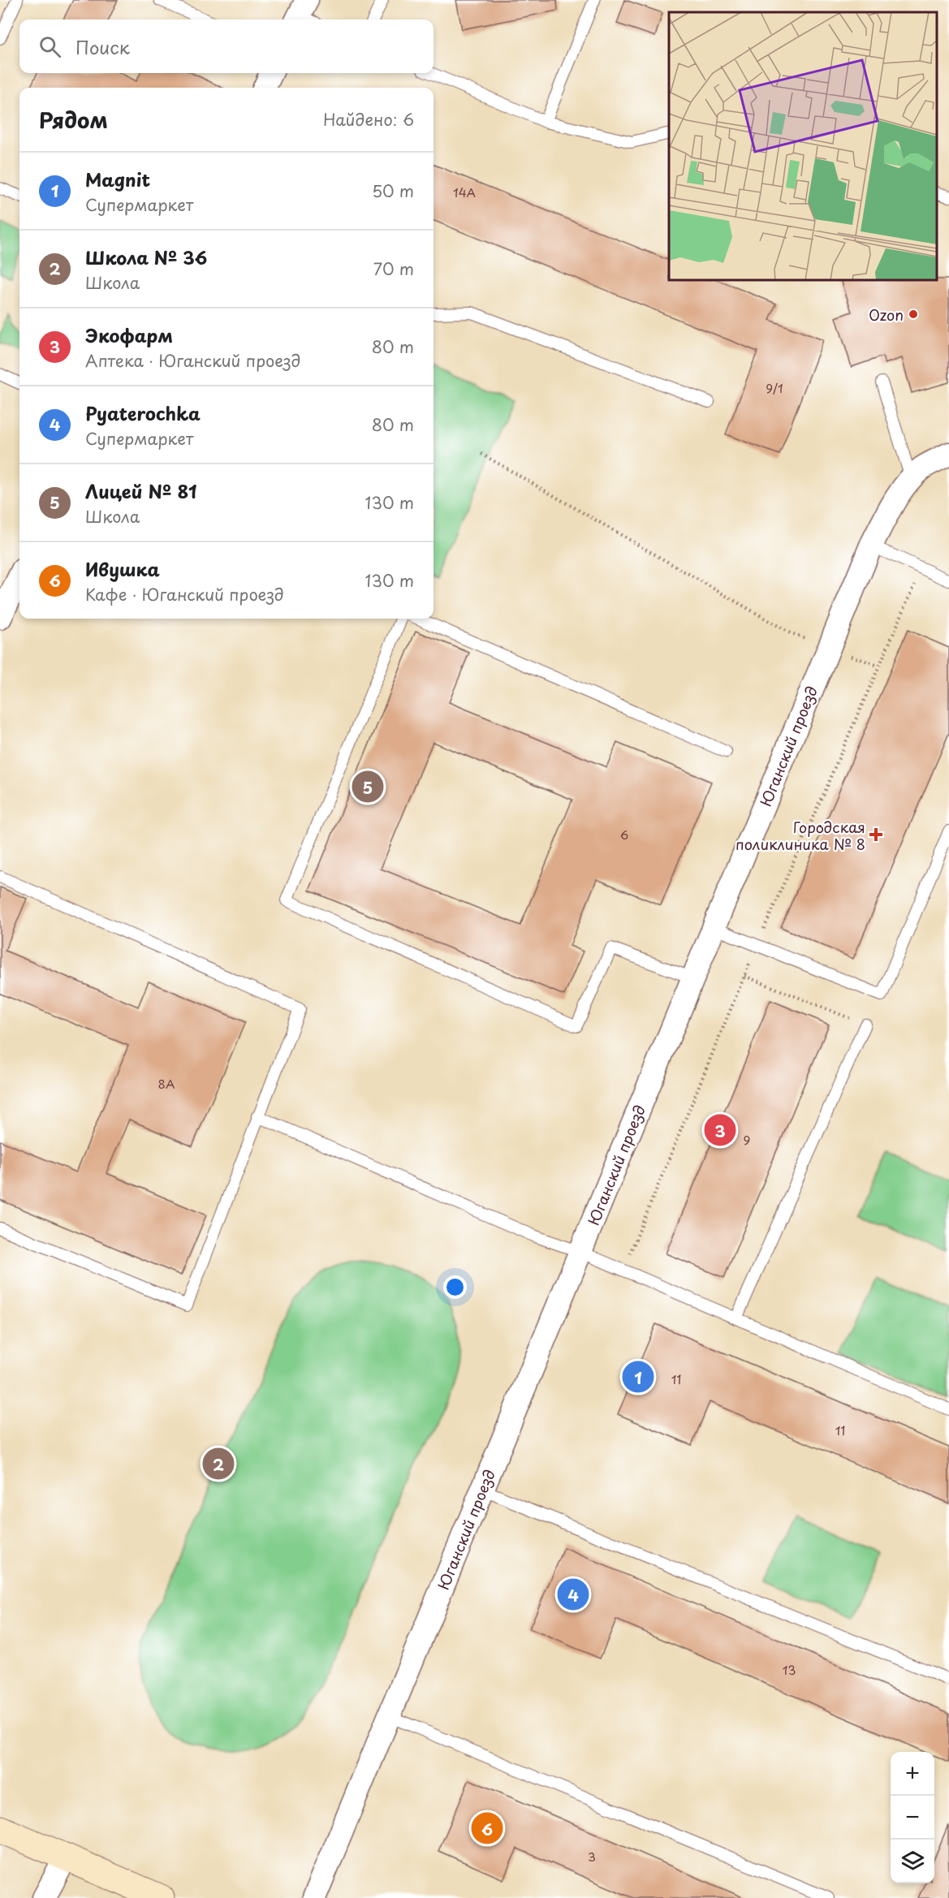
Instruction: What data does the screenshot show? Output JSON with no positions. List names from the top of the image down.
{
  "streets": {
    "street": ["Юганский проезд"]
  },
  "places": {
    "other": ["Ozon"],
    "health": ["Городская поликлиника № 8"]
  },
  "house_numbers": [
    "14А",
    "9/1",
    "6",
    "8А",
    "9",
    "11",
    "11",
    "13",
    "3"
  ],
  "page": {
    "search": "Поиск",
    "heading": ["Рядом", "Найдено: 6"],
    "list": [
      {
        "mark": "1",
        "name": "Magnit",
        "note": "Супермаркет",
        "value": "50 m"
      },
      {
        "mark": "2",
        "name": "Школа № 36",
        "note": "Школа",
        "value": "70 m"
      },
      {
        "mark": "3",
        "name": "Экофарм",
        "note": "Аптека · Юганский проезд",
        "value": "80 m"
      },
      {
        "mark": "4",
        "name": "Pyaterochka",
        "note": "Супермаркет",
        "value": "80 m"
      },
      {
        "mark": "5",
        "name": "Лицей № 81",
        "note": "Школа",
        "value": "130 m"
      },
      {
        "mark": "6",
        "name": "Ивушка",
        "note": "Кафе · Юганский проезд",
        "value": "130 m"
      }
    ],
    "pins": [
      "5",
      "3",
      "1",
      "2",
      "4",
      "6"
    ],
    "map_buttons": ["+", "−"]
  }
}
